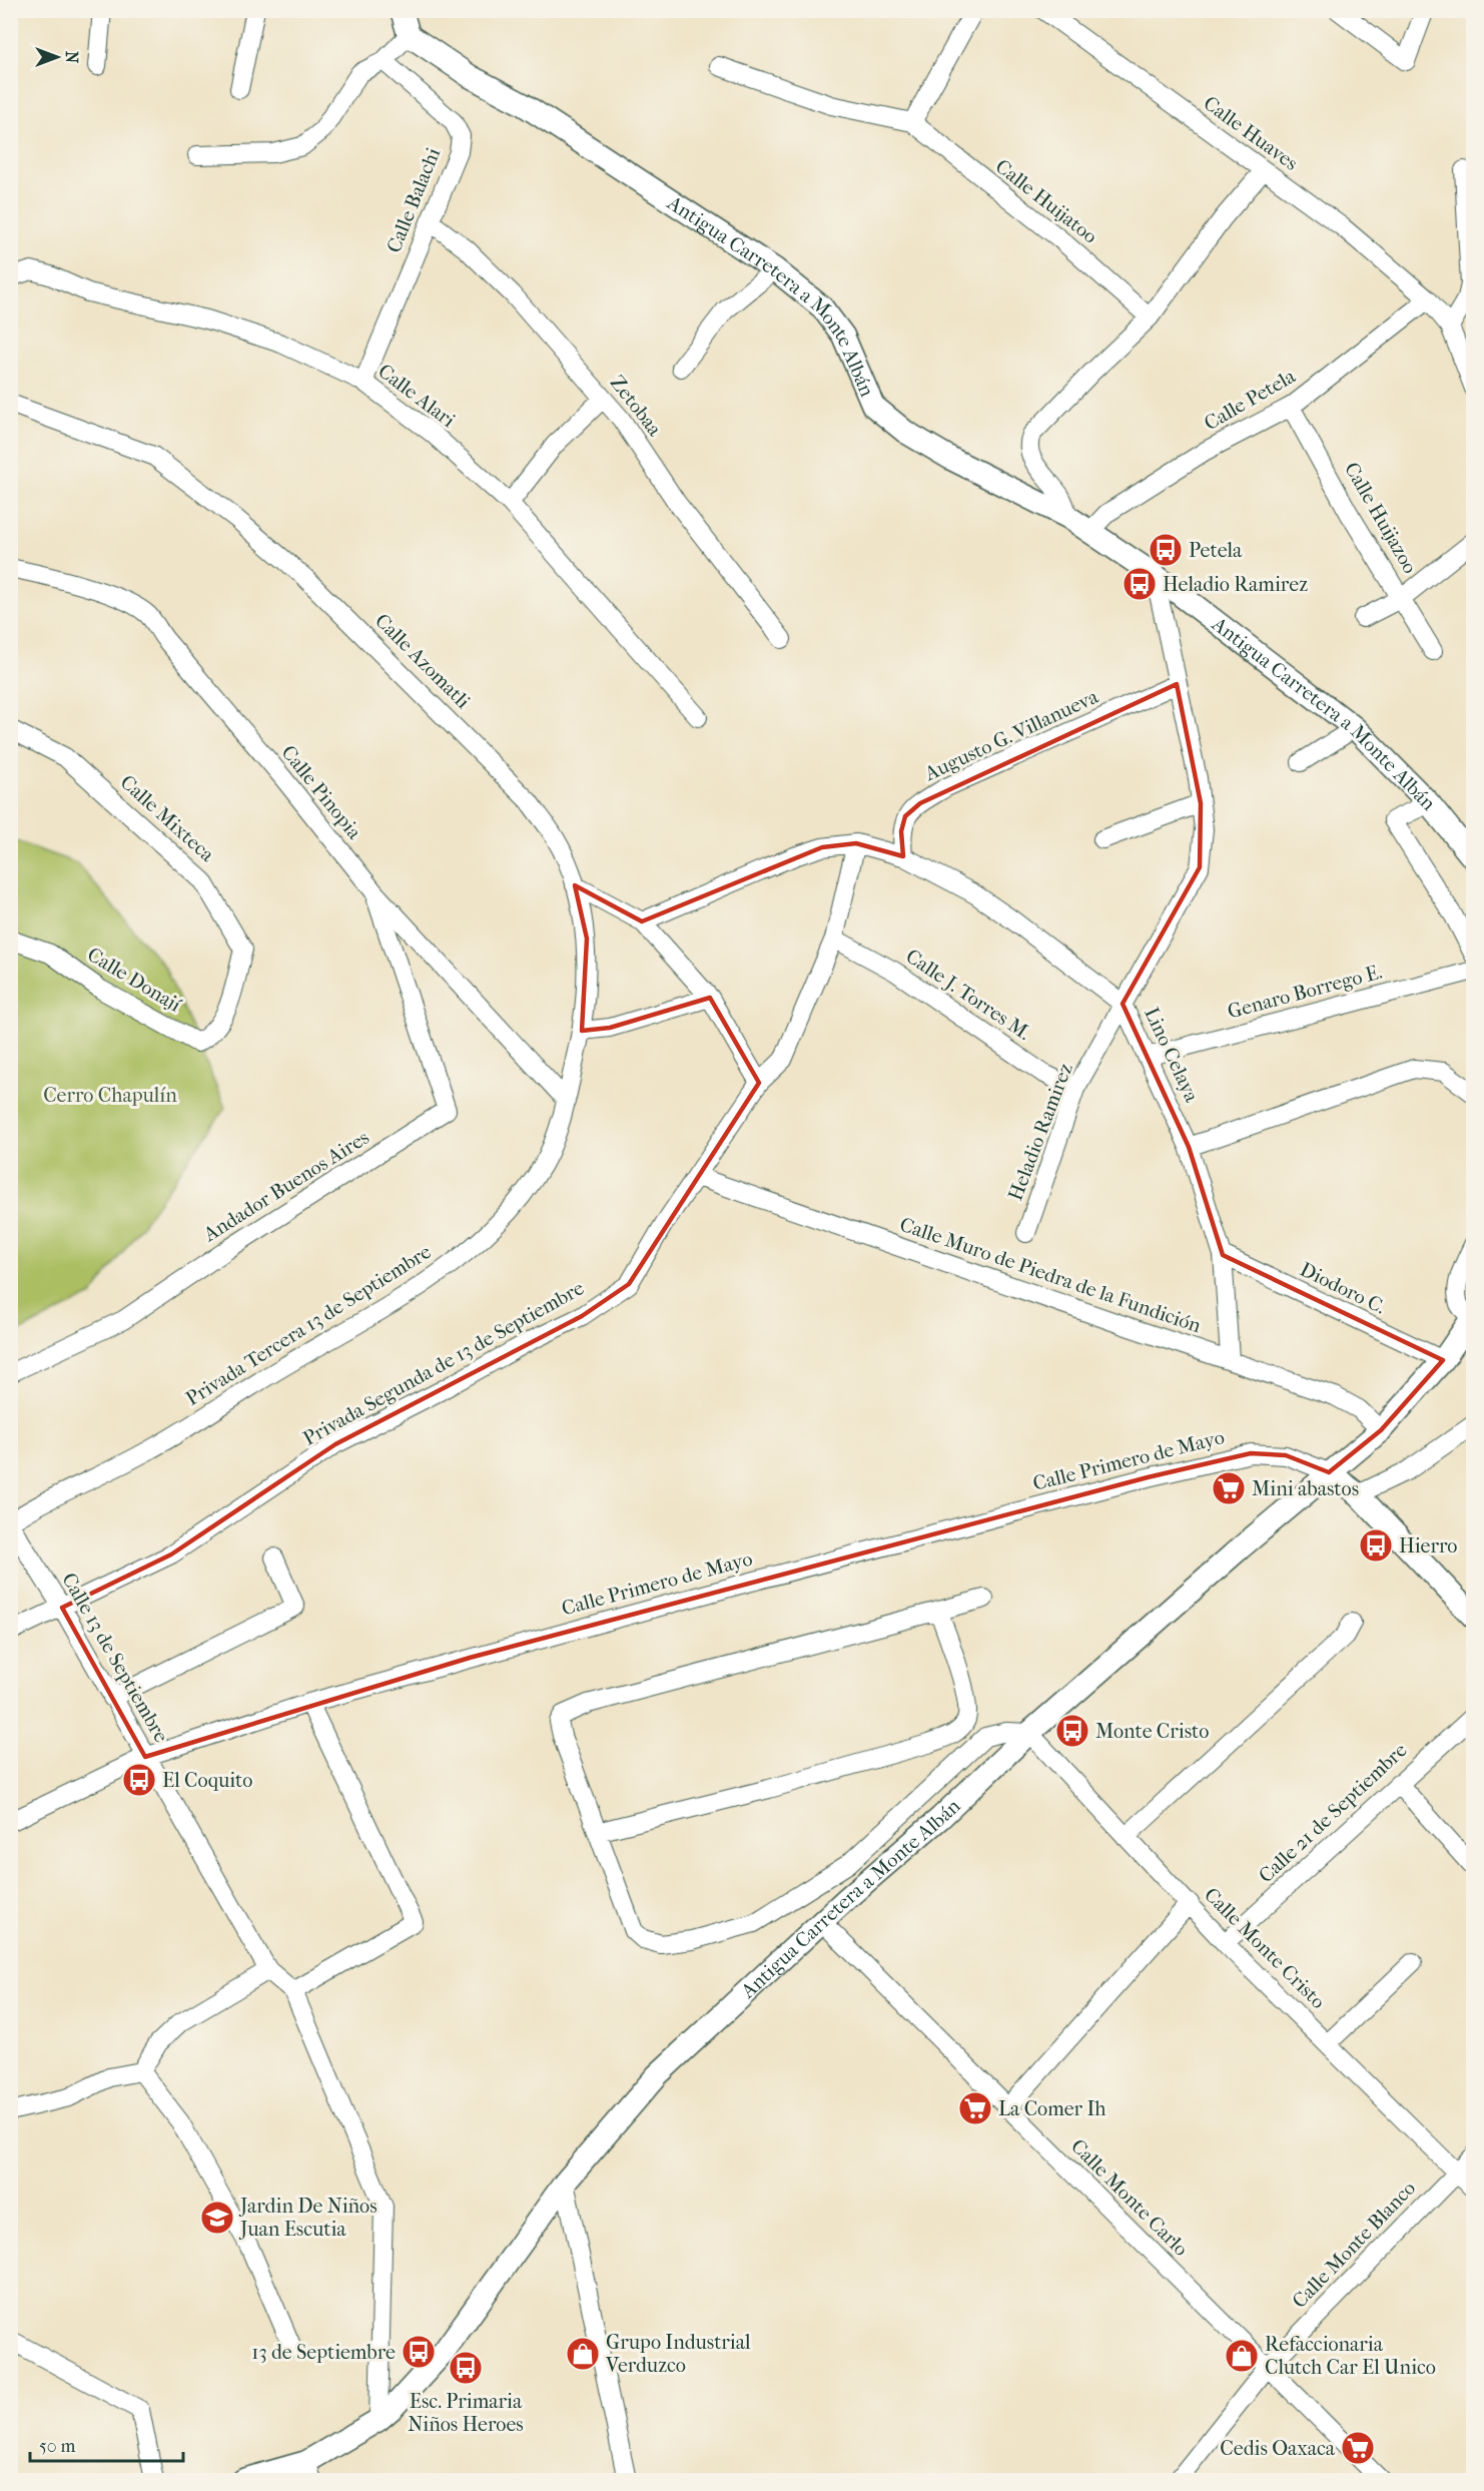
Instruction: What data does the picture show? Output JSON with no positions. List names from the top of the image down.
{
  "streets": {
    "street": [
      "Calle Huaves",
      "Calle Balachi",
      "Calle Huijatoo",
      "Antigua Carretera a Monte Albán",
      "Calle Alari",
      "Calle Petela",
      "Zetobaa",
      "Calle Huijazoo",
      "Calle Azomatli",
      "Augusto G. Villanueva",
      "Calle Pinopia",
      "Calle Mixteca",
      "Calle Donají",
      "Genaro Borrego E.",
      "Calle J. Torres M.",
      "Lino Celaya",
      "Heladio Ramirez",
      "Andador Buenos Aires",
      "Calle Muro de Piedra de la Fundición",
      "Diodoro C.",
      "Privada Tercera 13 de Septiembre",
      "Privada Segunda de 13 de Septiembre",
      "Calle Primero de Mayo",
      "Calle 13 de Septiembre",
      "Calle 21 de Septiembre",
      "Calle Monte Cristo",
      "Calle Monte Carlo",
      "Calle Monte Blanco"
    ]
  },
  "crossings": [
    ["Calle Huaves", "Calle Petela"],
    ["Calle Balachi", "Calle Alari"],
    ["Calle Balachi", "Zetobaa"],
    ["Antigua Carretera a Monte Albán", "Calle Petela"],
    ["Antigua Carretera a Monte Albán", "Heladio Ramirez"],
    ["Antigua Carretera a Monte Albán", "Calle Muro de Piedra de la Fundición"],
    ["Antigua Carretera a Monte Albán", "Diodoro C."],
    ["Antigua Carretera a Monte Albán", "Calle Primero de Mayo"],
    ["Antigua Carretera a Monte Albán", "Calle Monte Cristo"],
    ["Antigua Carretera a Monte Albán", "Calle Monte Carlo"],
    ["Calle Petela", "Calle Huijazoo"],
    ["Calle Azomatli", "Calle Pinopia"],
    ["Calle Azomatli", "Privada Tercera 13 de Septiembre"],
    ["Augusto G. Villanueva", "Lino Celaya"],
    ["Augusto G. Villanueva", "Heladio Ramirez"],
    ["Calle Pinopia", "Andador Buenos Aires"],
    ["Calle Pinopia", "Privada Tercera 13 de Septiembre"],
    ["Calle Mixteca", "Calle Donají"],
    ["Genaro Borrego E.", "Lino Celaya"],
    ["Calle J. Torres M.", "Heladio Ramirez"],
    ["Calle J. Torres M.", "Privada Segunda de 13 de Septiembre"],
    ["Lino Celaya", "Heladio Ramirez"],
    ["Lino Celaya", "Calle Muro de Piedra de la Fundición"],
    ["Lino Celaya", "Diodoro C."],
    ["Calle Muro de Piedra de la Fundición", "Privada Segunda de 13 de Septiembre"],
    ["Privada Tercera 13 de Septiembre", "Calle 13 de Septiembre"],
    ["Privada Segunda de 13 de Septiembre", "Calle 13 de Septiembre"],
    ["Calle Primero de Mayo", "Calle 13 de Septiembre"],
    ["Calle 21 de Septiembre", "Calle Monte Cristo"],
    ["Calle Monte Cristo", "Calle Monte Blanco"],
    ["Calle Monte Carlo", "Calle Monte Blanco"]
  ],
  "parks": ["Cerro Chapulín"],
  "places": {
    "bus stop": [
      "Petela",
      "Heladio Ramirez",
      "Hierro",
      "Monte Cristo",
      "El Coquito",
      "13 de Septiembre",
      "Esc. Primaria Niños Heroes"
    ],
    "supermarket": ["Mini abastos", "La Comer Ih", "Cedis Oaxaca"],
    "school or university": ["Jardin De Niños Juan Escutia"],
    "shop": ["Grupo Industrial Verduzco", "Refaccionaria Clutch Car El Unico"]
  },
  "scale_bar": "50 m",
  "north": "right"
}
